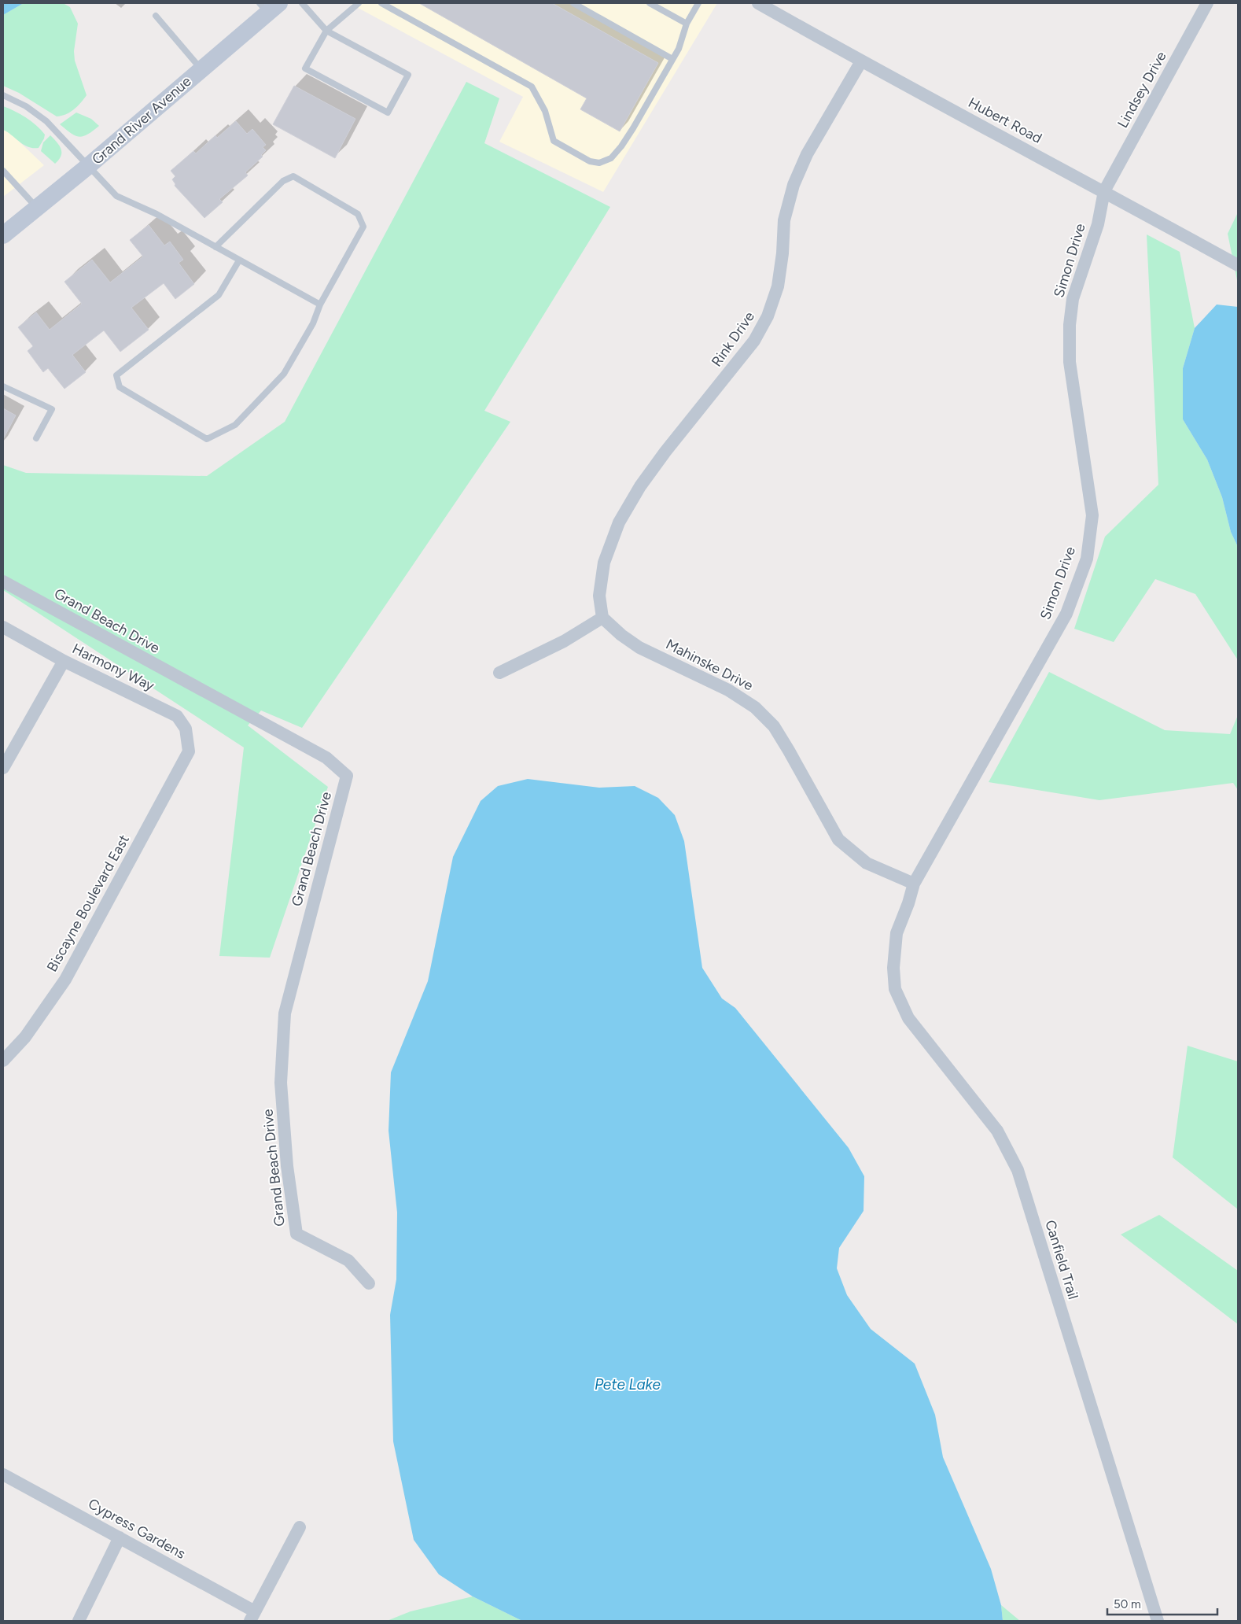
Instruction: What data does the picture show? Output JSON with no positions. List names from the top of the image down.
{
  "streets": {
    "main road": ["Grand River Avenue"],
    "street": [
      "Lindsey Drive",
      "Hubert Road",
      "Simon Drive",
      "Rink Drive",
      "Grand Beach Drive",
      "Mahinske Drive",
      "Harmony Way",
      "Biscayne Boulevard East",
      "Canfield Trail",
      "Cypress Gardens"
    ]
  },
  "crossings": [
    ["Lindsey Drive", "Hubert Road"],
    ["Lindsey Drive", "Simon Drive"],
    ["Hubert Road", "Simon Drive"],
    ["Hubert Road", "Rink Drive"],
    ["Simon Drive", "Mahinske Drive"],
    ["Simon Drive", "Canfield Trail"],
    ["Rink Drive", "Mahinske Drive"],
    ["Harmony Way", "Biscayne Boulevard East"]
  ],
  "water": ["Pete Lake"],
  "scale_bar": "50 m"
}
